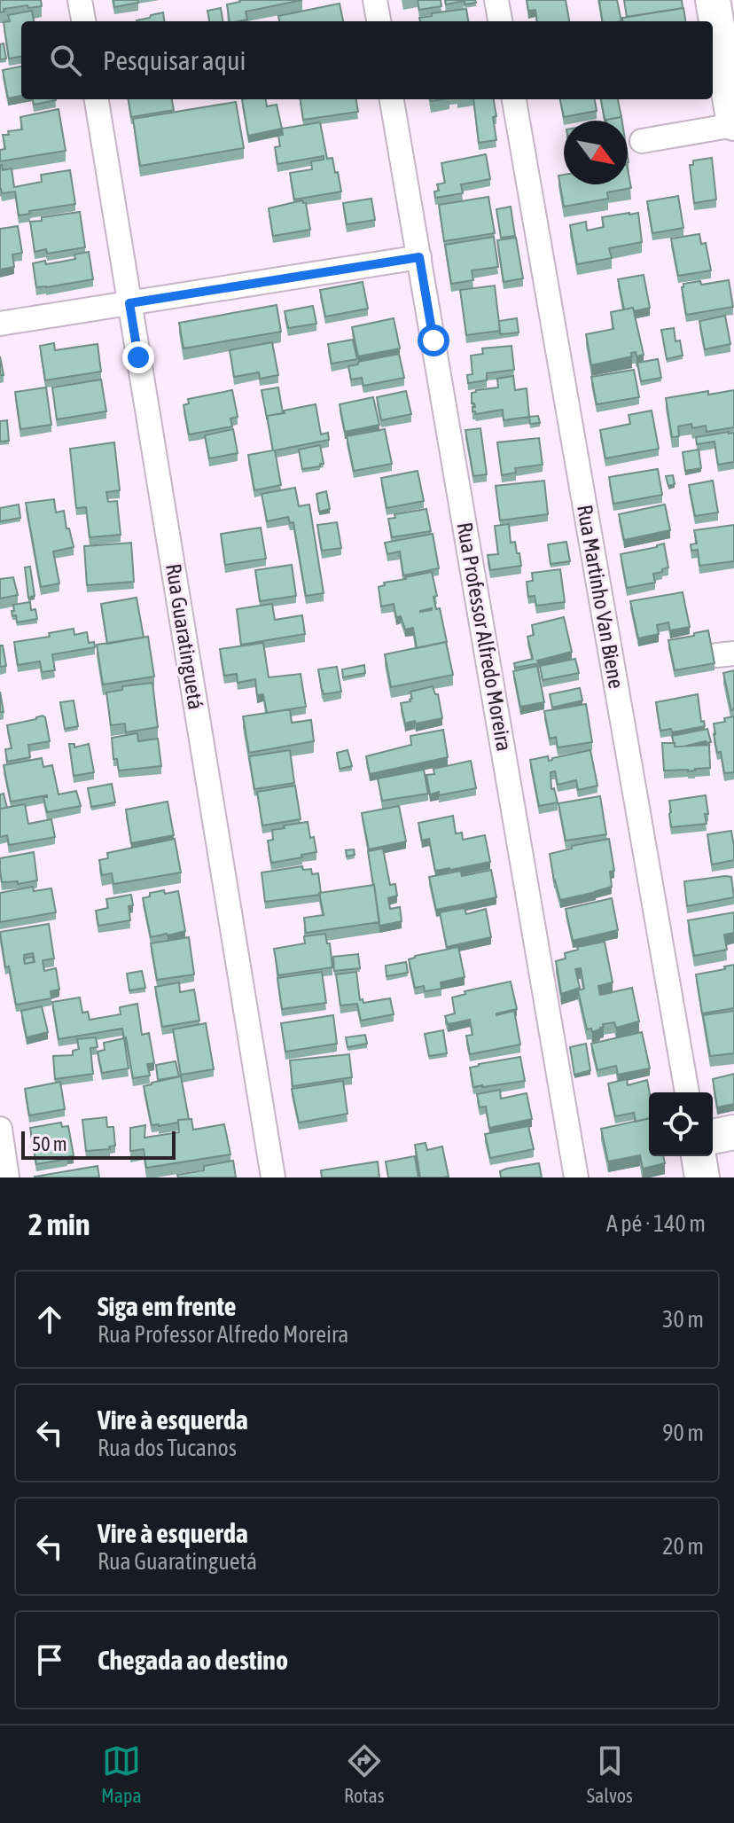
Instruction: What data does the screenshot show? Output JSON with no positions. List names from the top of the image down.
{
  "streets": {
    "street": ["Rua Martinho Van Biene", "Rua Guaratinguetá", "Rua Professor Alfredo Moreira"]
  },
  "scale_bar": "50 m",
  "north": "bottom right",
  "page": {
    "search": "Pesquisar aqui",
    "scale": "50 m",
    "heading": ["2 min", "A pé · 140 m"],
    "list": [
      ["Siga em frente", "Rua Professor Alfredo Moreira", "30 m"],
      ["Vire à esquerda", "Rua dos Tucanos", "90 m"],
      ["Vire à esquerda", "Rua Guaratinguetá", "20 m"],
      "Chegada ao destino"
    ],
    "nav": ["Mapa", "Rotas", "Salvos"]
  }
}
